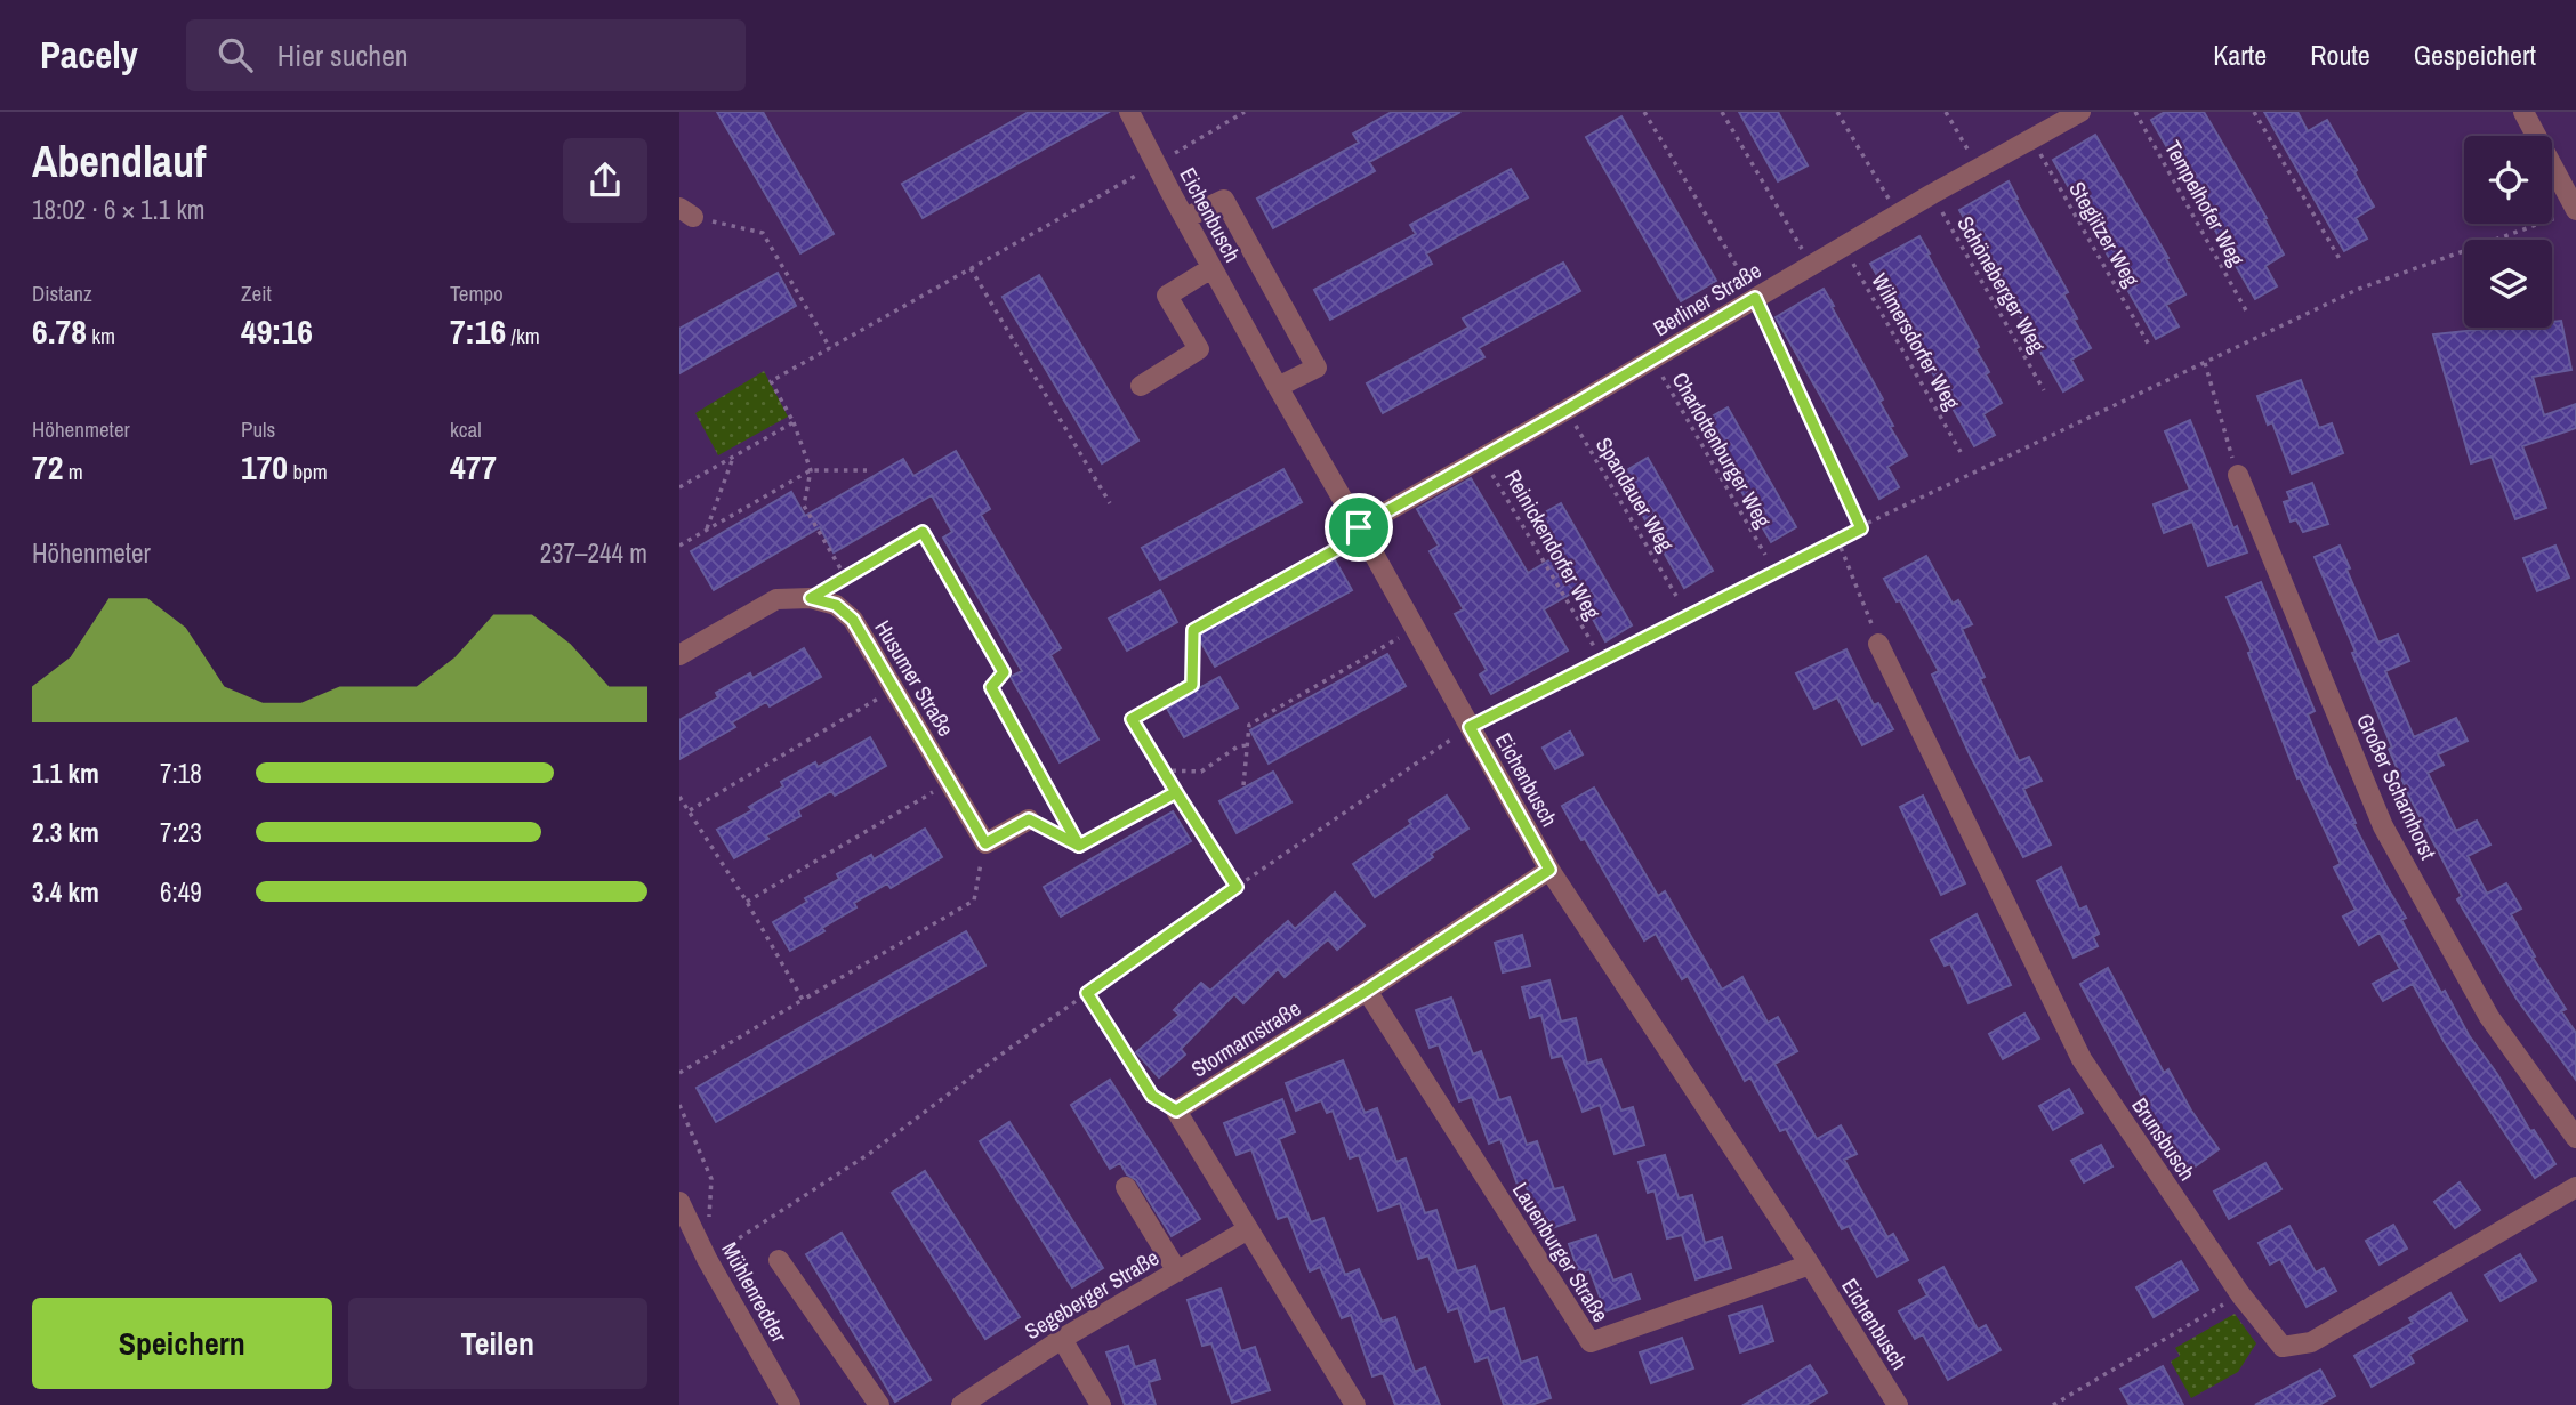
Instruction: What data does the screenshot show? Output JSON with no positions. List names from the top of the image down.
{
  "streets": {
    "street": [
      "Eichenbusch",
      "Berliner Straße",
      "Husumer Straße",
      "Großer Scharnhorst",
      "Stormarnstraße",
      "Brunsbusch",
      "Lauenburger Straße",
      "Mühlenredder",
      "Segeberger Straße"
    ],
    "path": [
      "Tempelhofer Weg",
      "Steglitzer Weg",
      "Schöneberger Weg",
      "Wilmersdorfer Weg",
      "Charlottenburger Weg",
      "Spandauer Weg",
      "Reinickendorfer Weg"
    ]
  },
  "crossings": [
    ["Eichenbusch", "Berliner Straße"],
    ["Eichenbusch", "Stormarnstraße"],
    ["Eichenbusch", "Lauenburger Straße"],
    ["Steglitzer Weg", "Berliner Straße"],
    ["Schöneberger Weg", "Berliner Straße"],
    ["Berliner Straße", "Wilmersdorfer Weg"],
    ["Berliner Straße", "Charlottenburger Weg"],
    ["Berliner Straße", "Spandauer Weg"],
    ["Berliner Straße", "Reinickendorfer Weg"],
    ["Stormarnstraße", "Lauenburger Straße"]
  ],
  "page": {
    "header": "Pacely",
    "search": "Hier suchen",
    "nav": ["Karte", "Route", "Gespeichert"],
    "heading": ["Abendlauf", "18:02 · 6 × 1.1 km"],
    "stats": [
      ["Distanz", "6.78 km"],
      ["Zeit", "49:16"],
      ["Tempo", "7:16 /km"],
      ["Höhenmeter", "72 m"],
      ["Puls", "170 bpm"],
      ["kcal", "477"]
    ],
    "chart": ["Höhenmeter", "237–244 m"],
    "list": [
      {
        "name": "1.1 km",
        "note": "7:18"
      },
      {
        "name": "2.3 km",
        "note": "7:23"
      },
      {
        "name": "3.4 km",
        "note": "6:49"
      }
    ],
    "buttons": ["Speichern", "Teilen"]
  }
}
